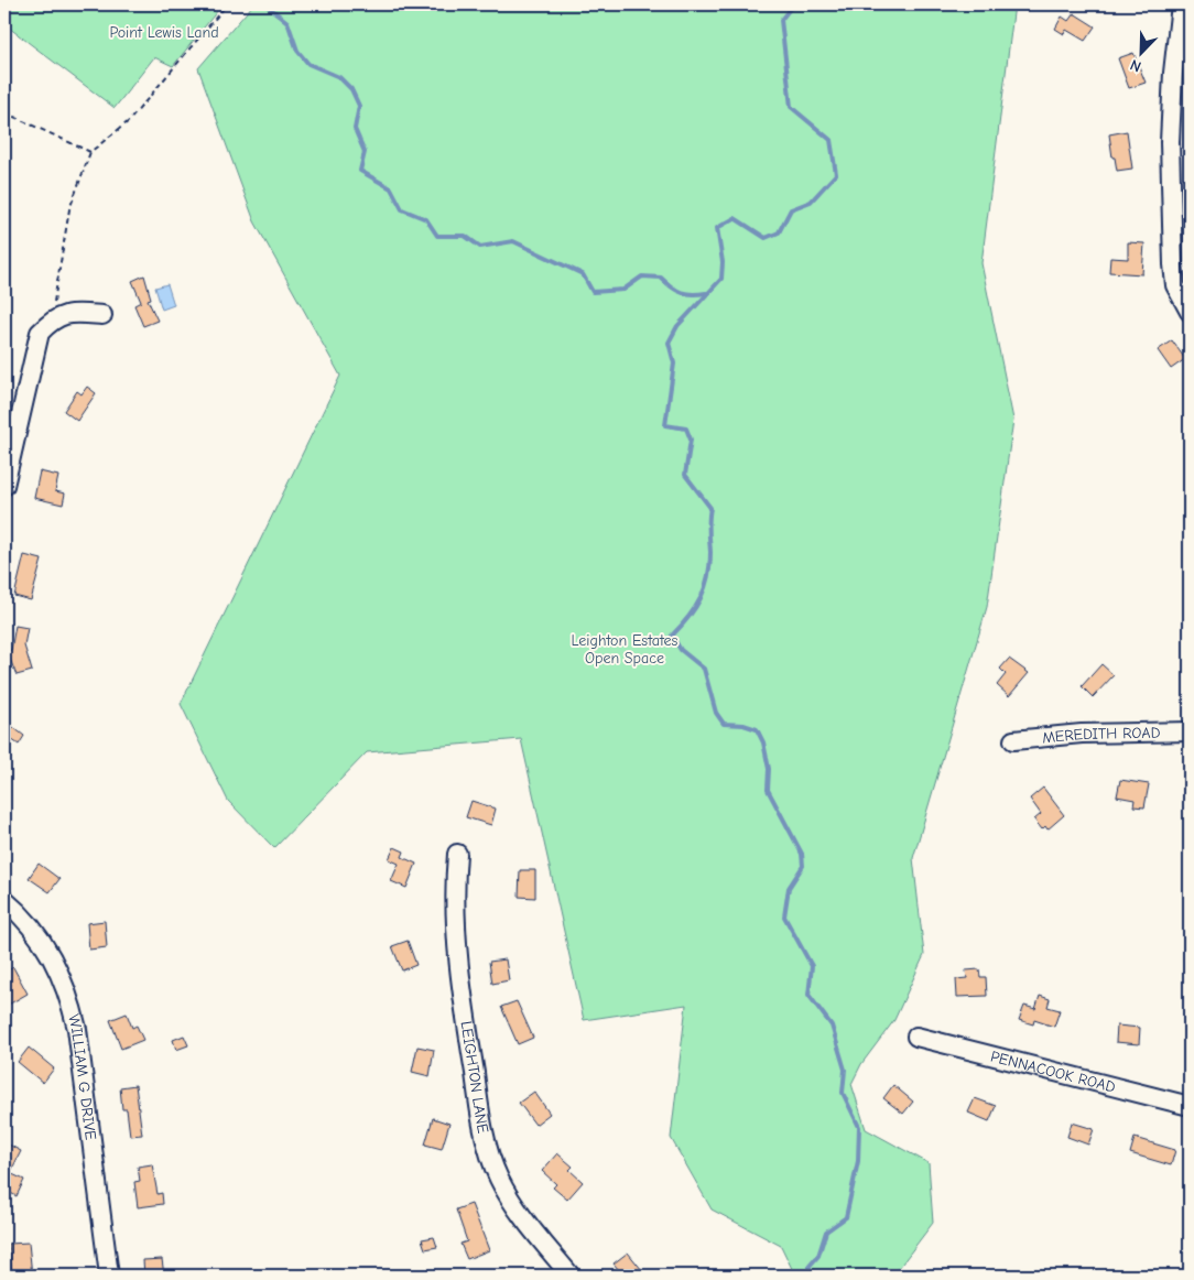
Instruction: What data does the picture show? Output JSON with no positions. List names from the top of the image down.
{
  "streets": {
    "street": [
      "MEREDITH ROAD",
      "PENNACOOK ROAD",
      "WILLIAM G DRIVE",
      "LEIGHTON LANE"
    ]
  },
  "parks": ["Point Lewis Land", "Leighton Estates Open Space"],
  "north": "bottom left"
}
